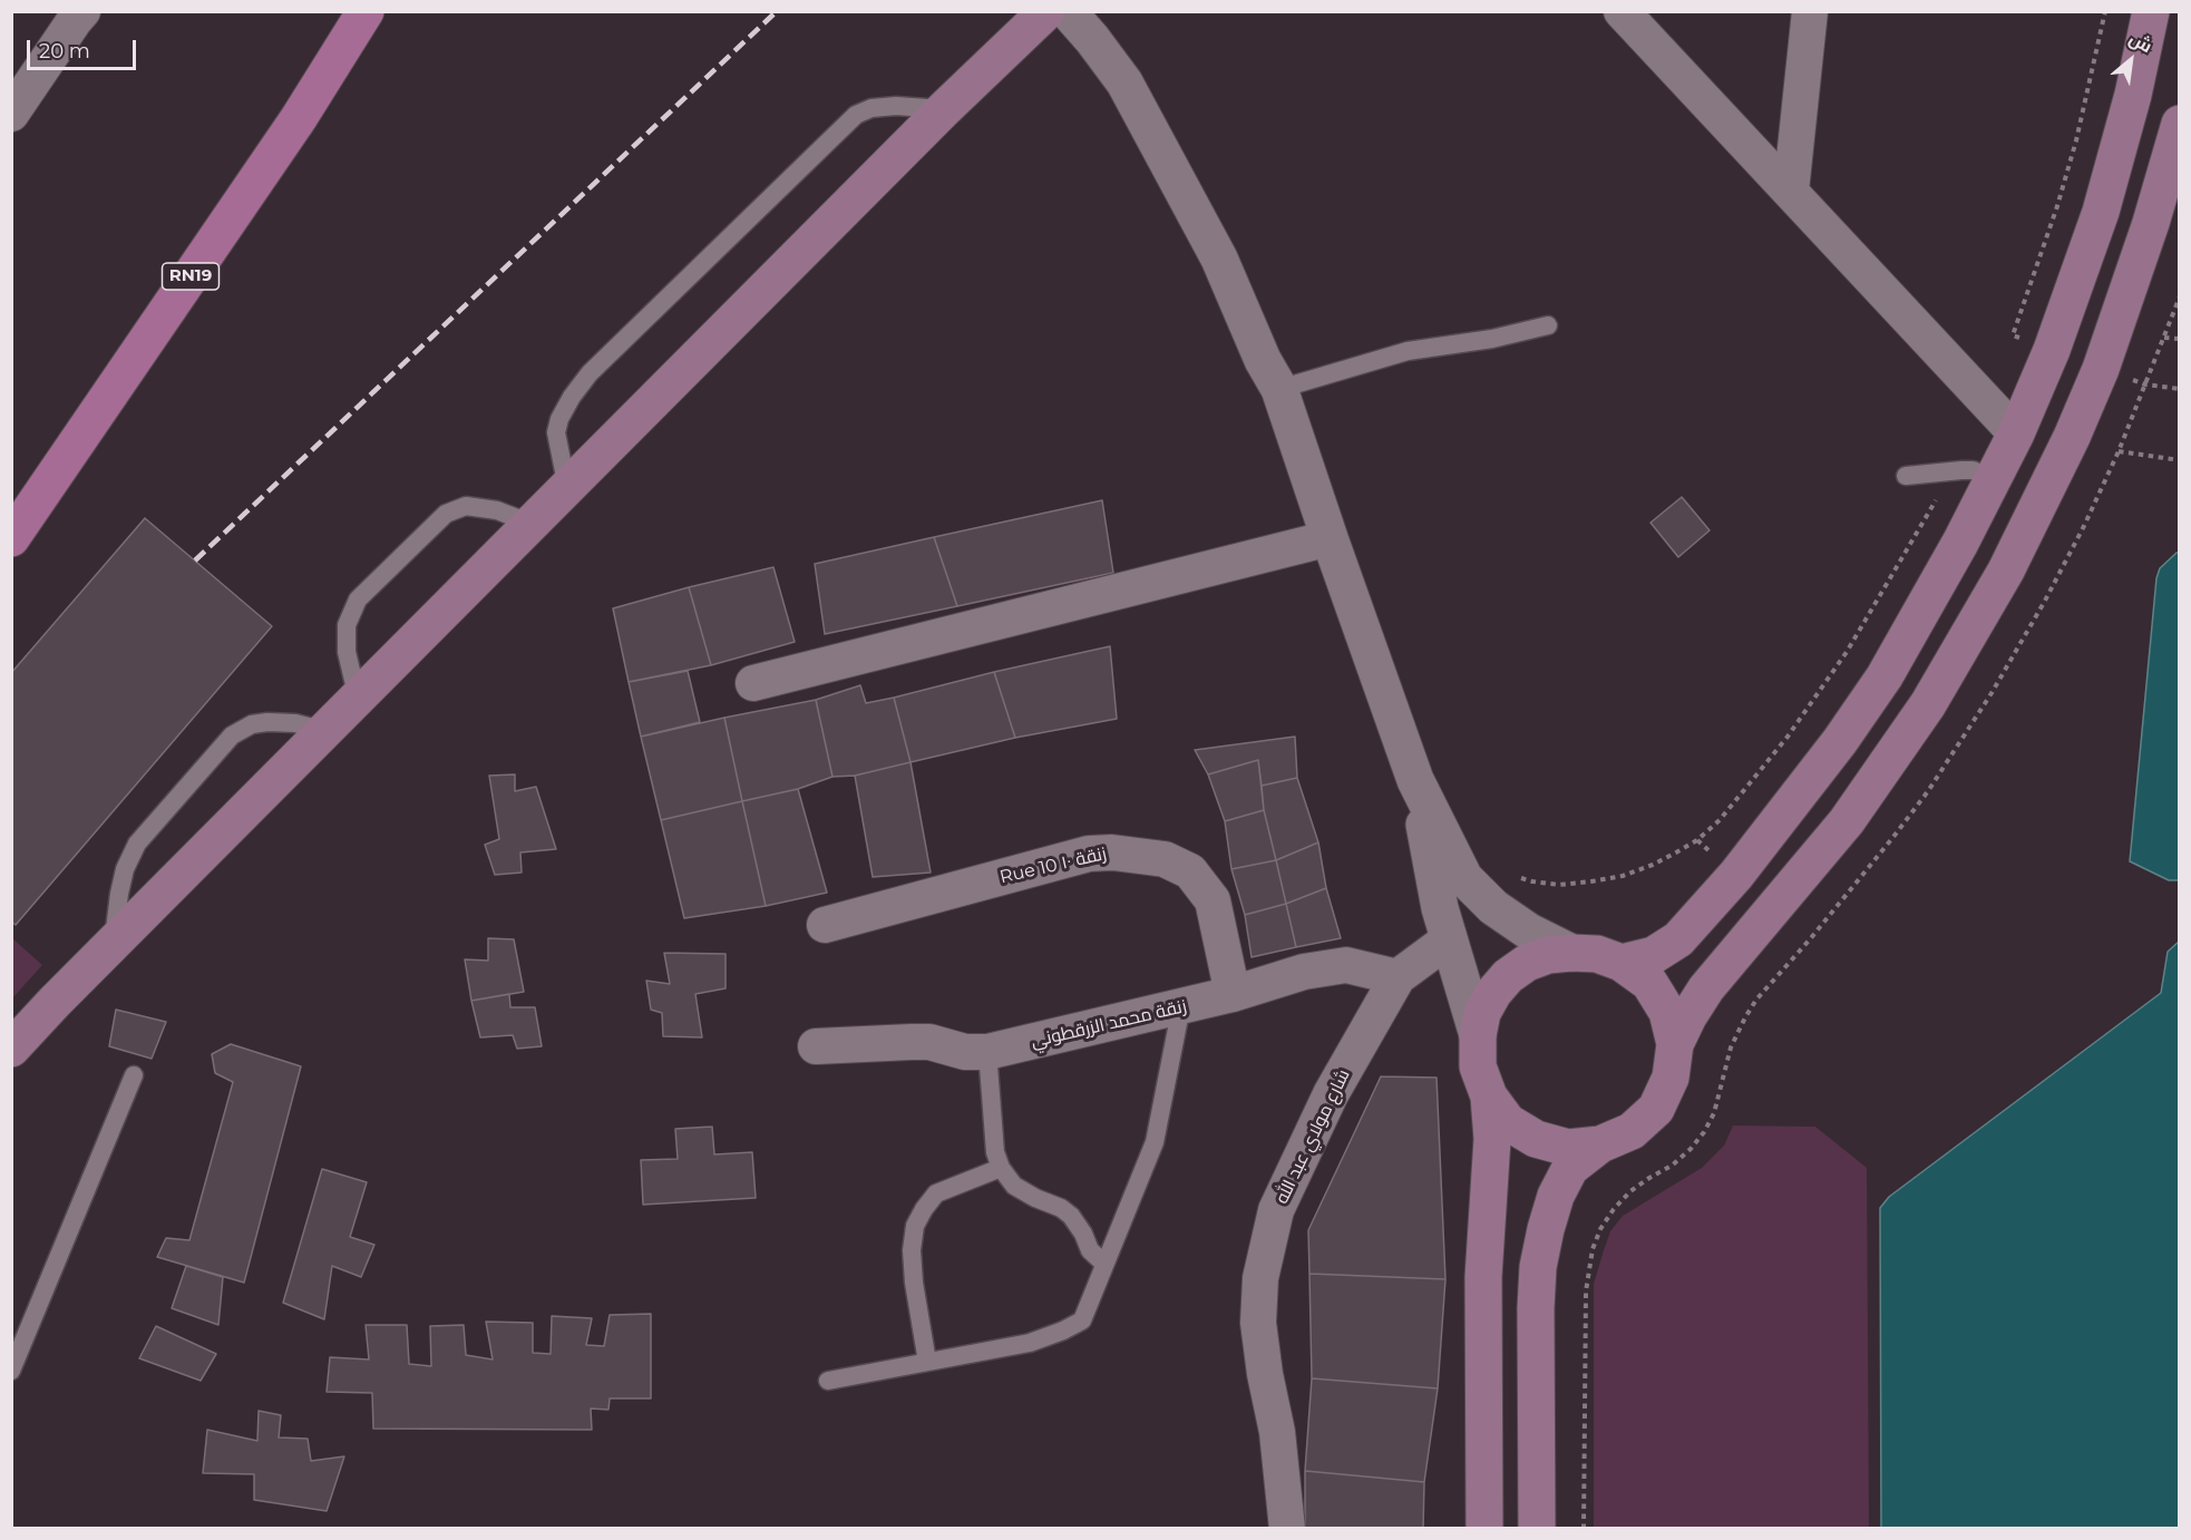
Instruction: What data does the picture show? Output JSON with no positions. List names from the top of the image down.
{
  "streets": {
    "main road": ["RN19"],
    "street": ["Rue 10 زنقة ١٠", "زنقة محمد الزرقطوني", "شارع مولاي عبد الله"]
  },
  "crossings": [
    ["Rue 10 زنقة ١٠", "زنقة محمد الزرقطوني"],
    ["زنقة محمد الزرقطوني", "شارع مولاي عبد الله"]
  ],
  "scale_bar": "20 m",
  "north": "top right"
}
